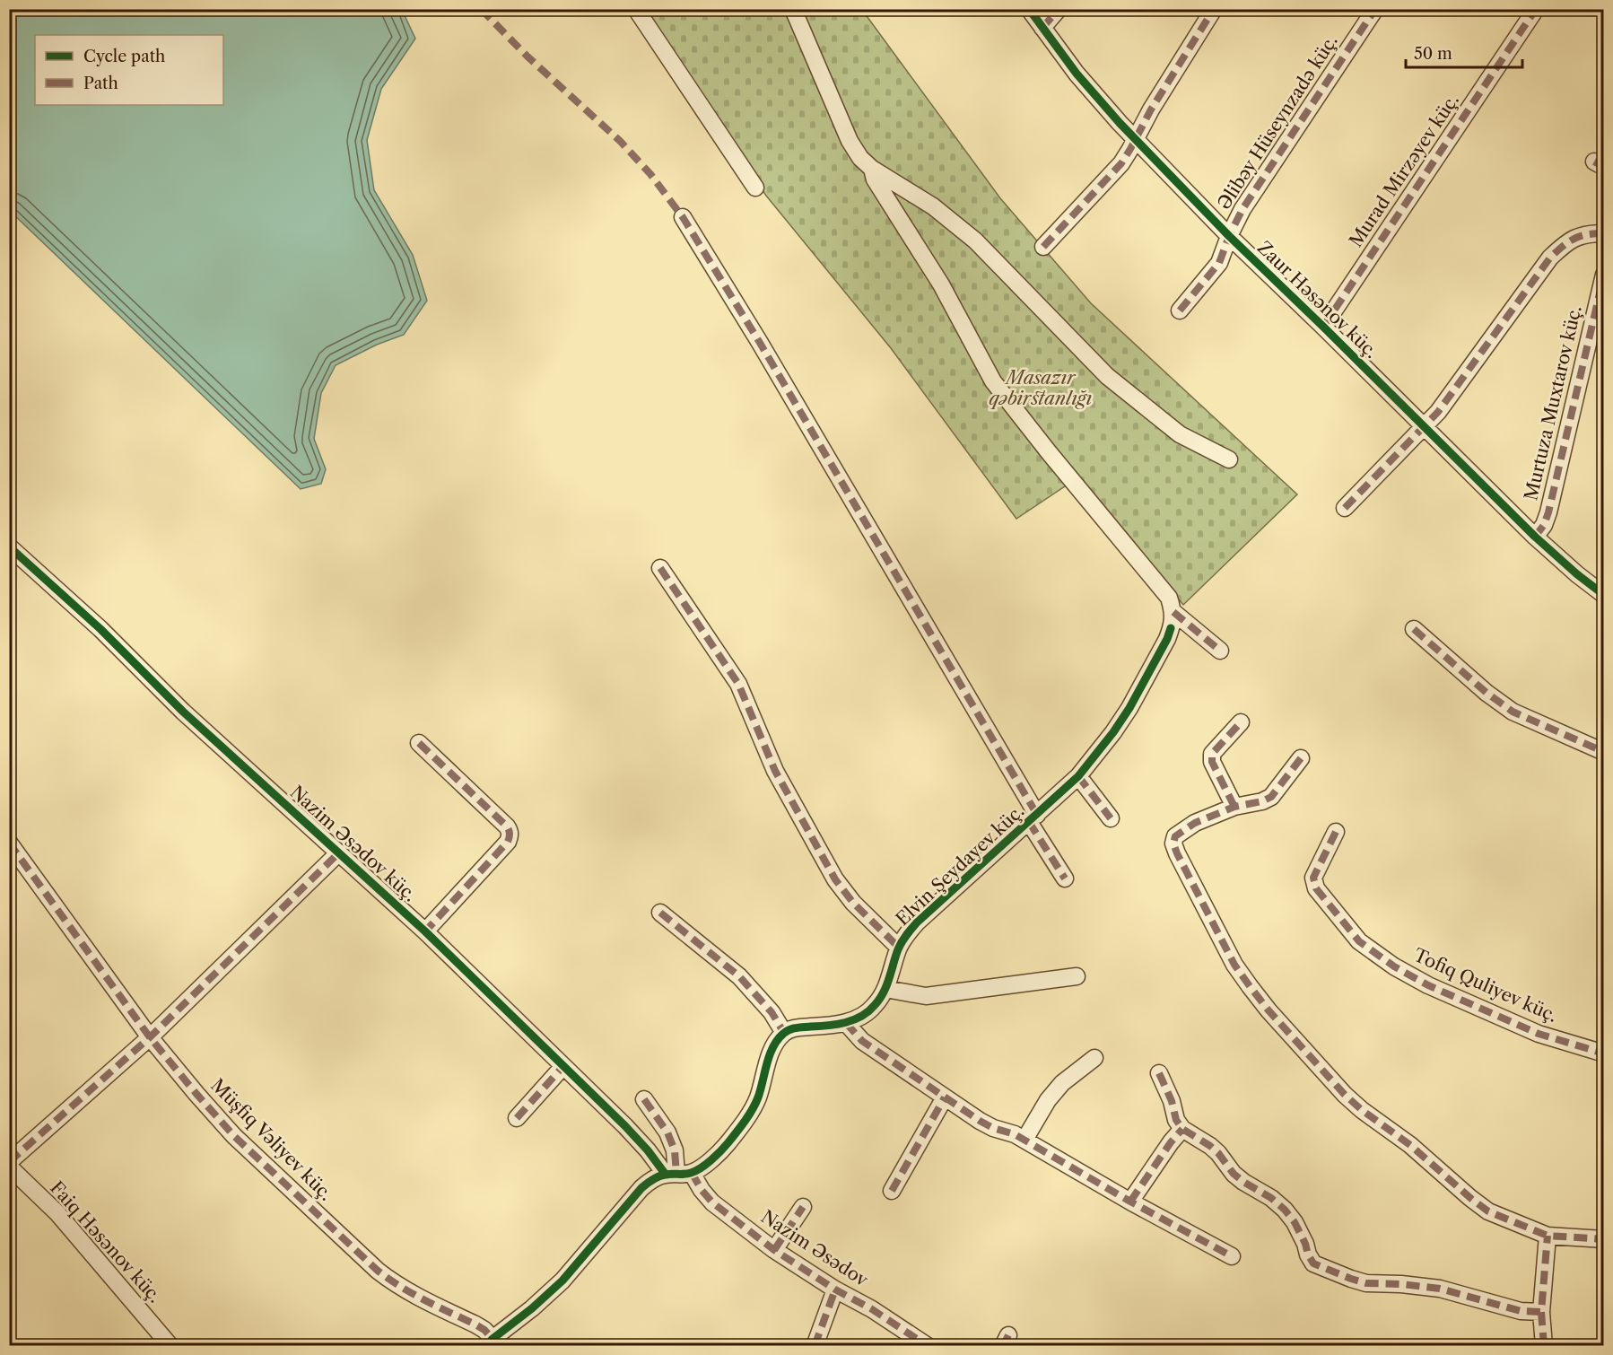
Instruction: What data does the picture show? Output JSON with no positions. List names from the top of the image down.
{
  "streets": {
    "street": [
      "Əlibəy Hüseynzadə küç.",
      "Murad Mirzəyev küç.",
      "Zaur Həsənov küç.",
      "Murtuza Muxtarov küç.",
      "Nazim Əsədov küç.",
      "Elvin Şeydayev küç.",
      "Tofiq Quliyev küç.",
      "Müşfiq Vəliyev küç.",
      "Faiq Həsənov küç.",
      "Nazim Əsədov"
    ]
  },
  "crossings": [
    ["Əlibəy Hüseynzadə küç.", "Zaur Həsənov küç."],
    ["Murad Mirzəyev küç.", "Zaur Həsənov küç."],
    ["Zaur Həsənov küç.", "Murtuza Muxtarov küç."],
    ["Nazim Əsədov küç.", "Nazim Əsədov"]
  ],
  "parks": ["Masazır qəbirstanlığı"],
  "legend": ["Cycle path", "Path"],
  "scale_bar": "50 m"
}
